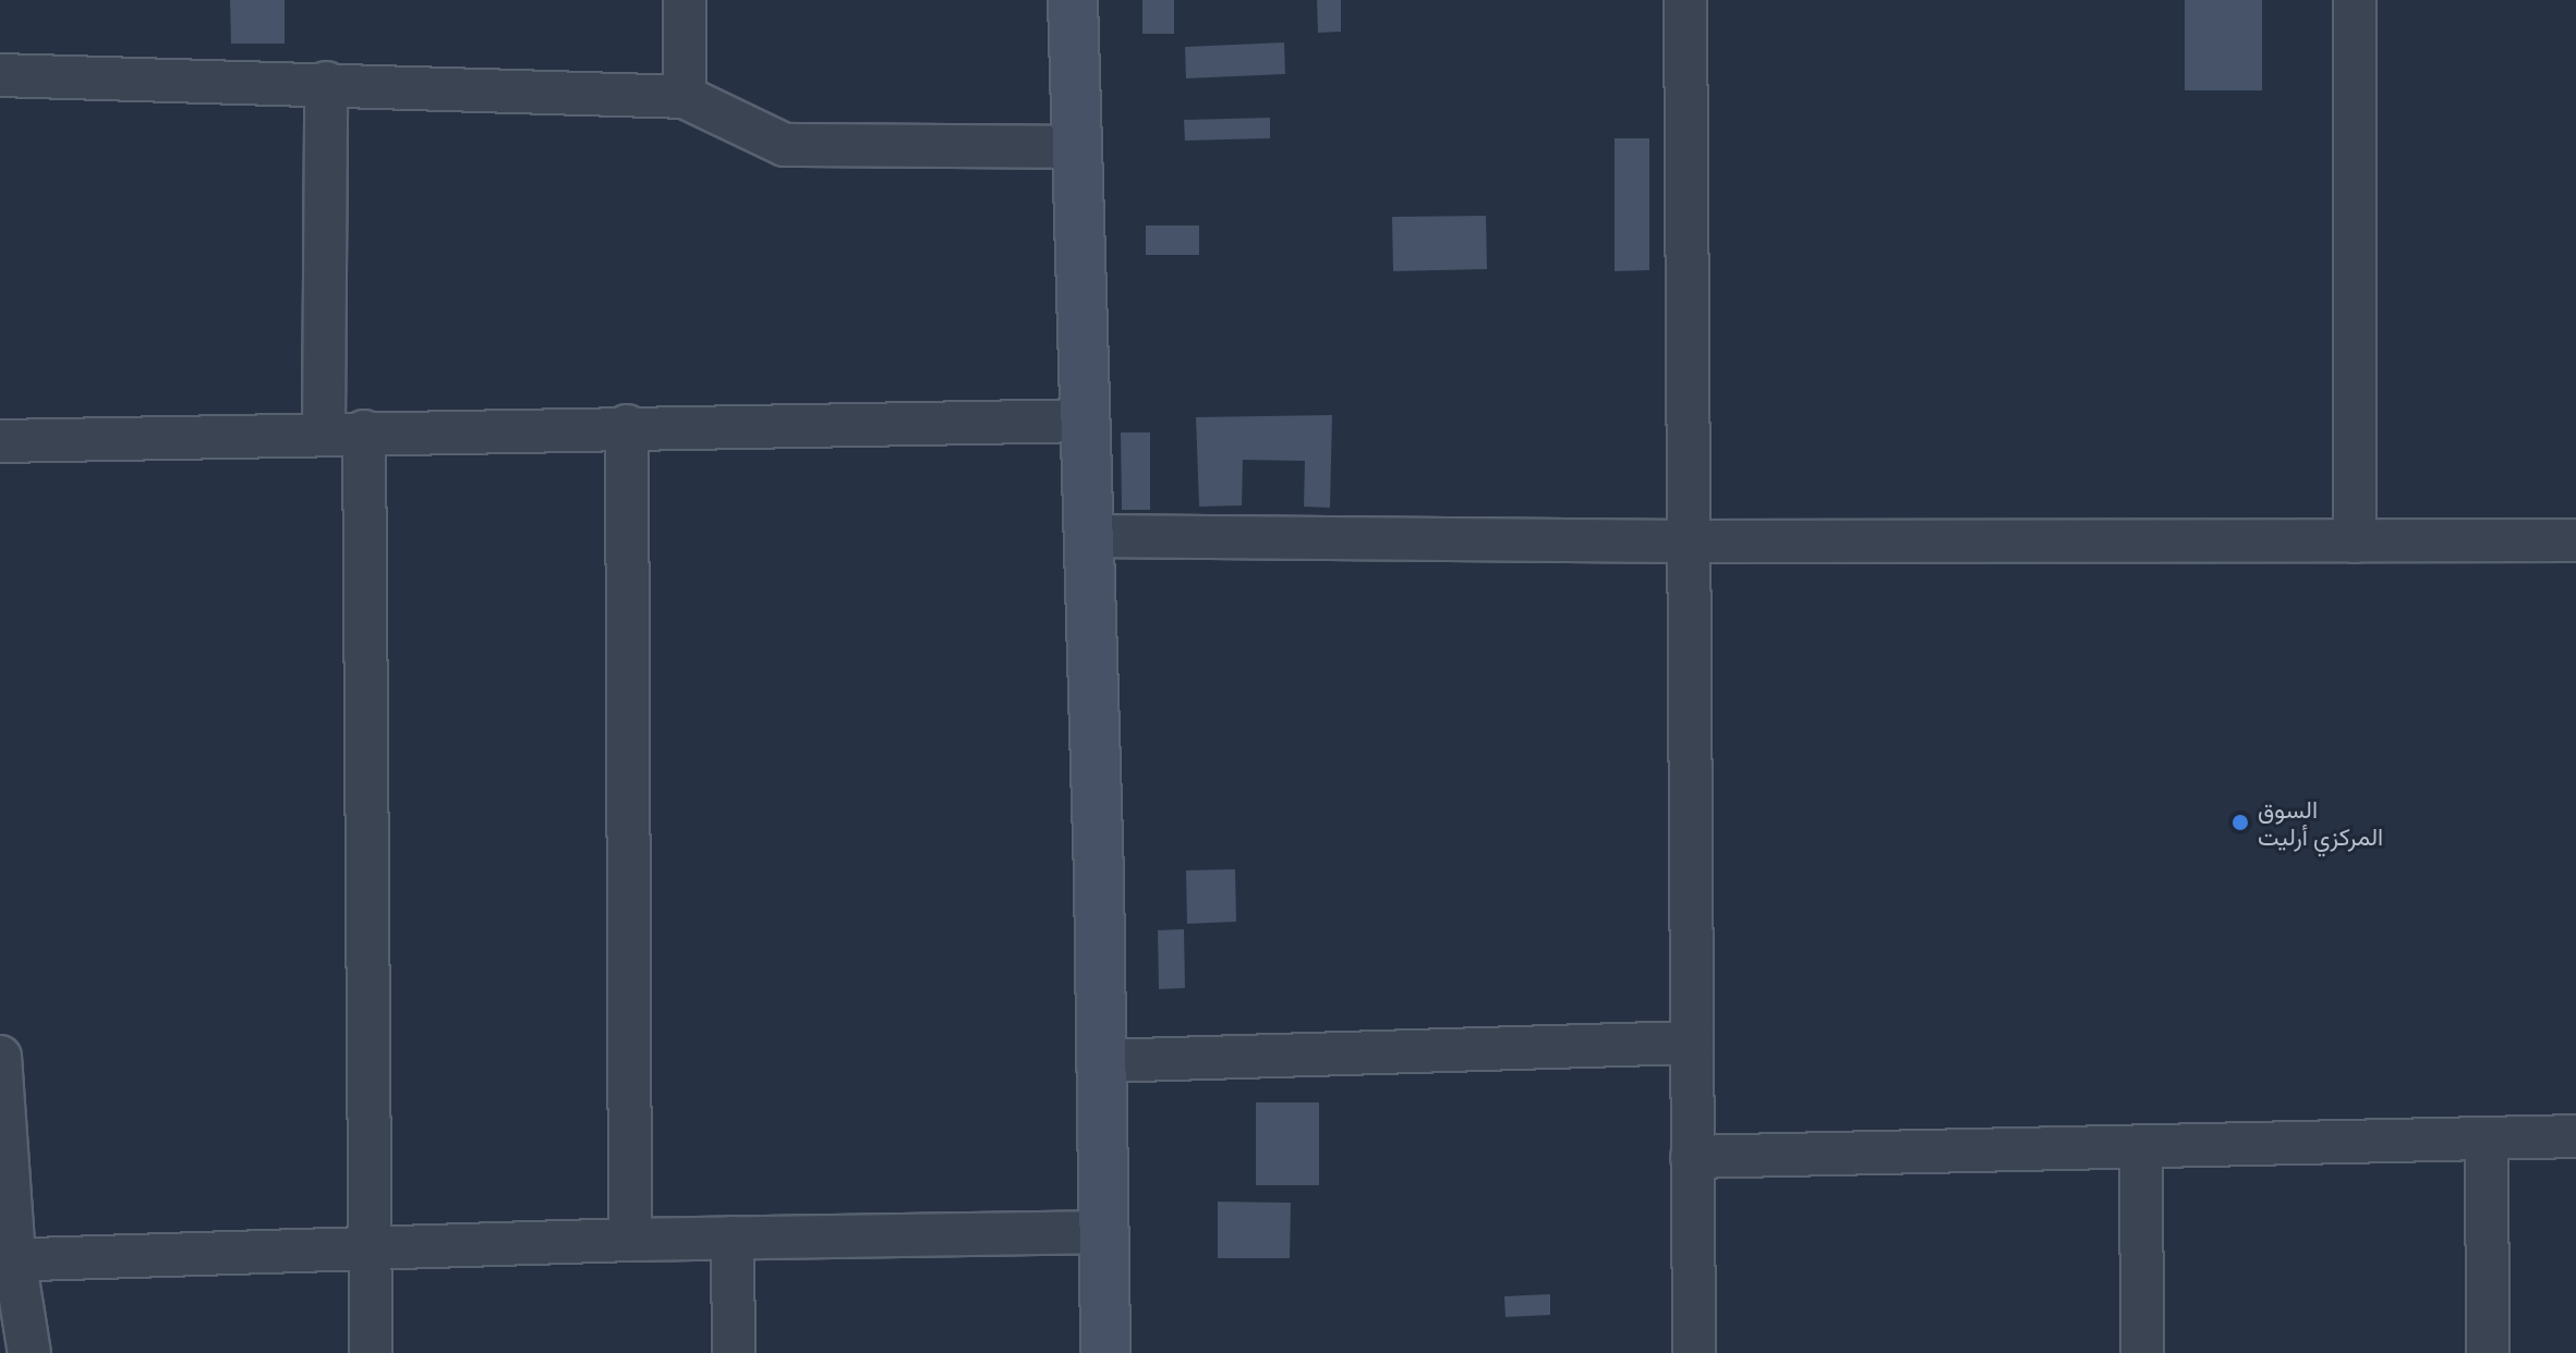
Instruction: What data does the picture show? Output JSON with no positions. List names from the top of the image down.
{
  "places": ["السوق المركزي أرليت"]
}
